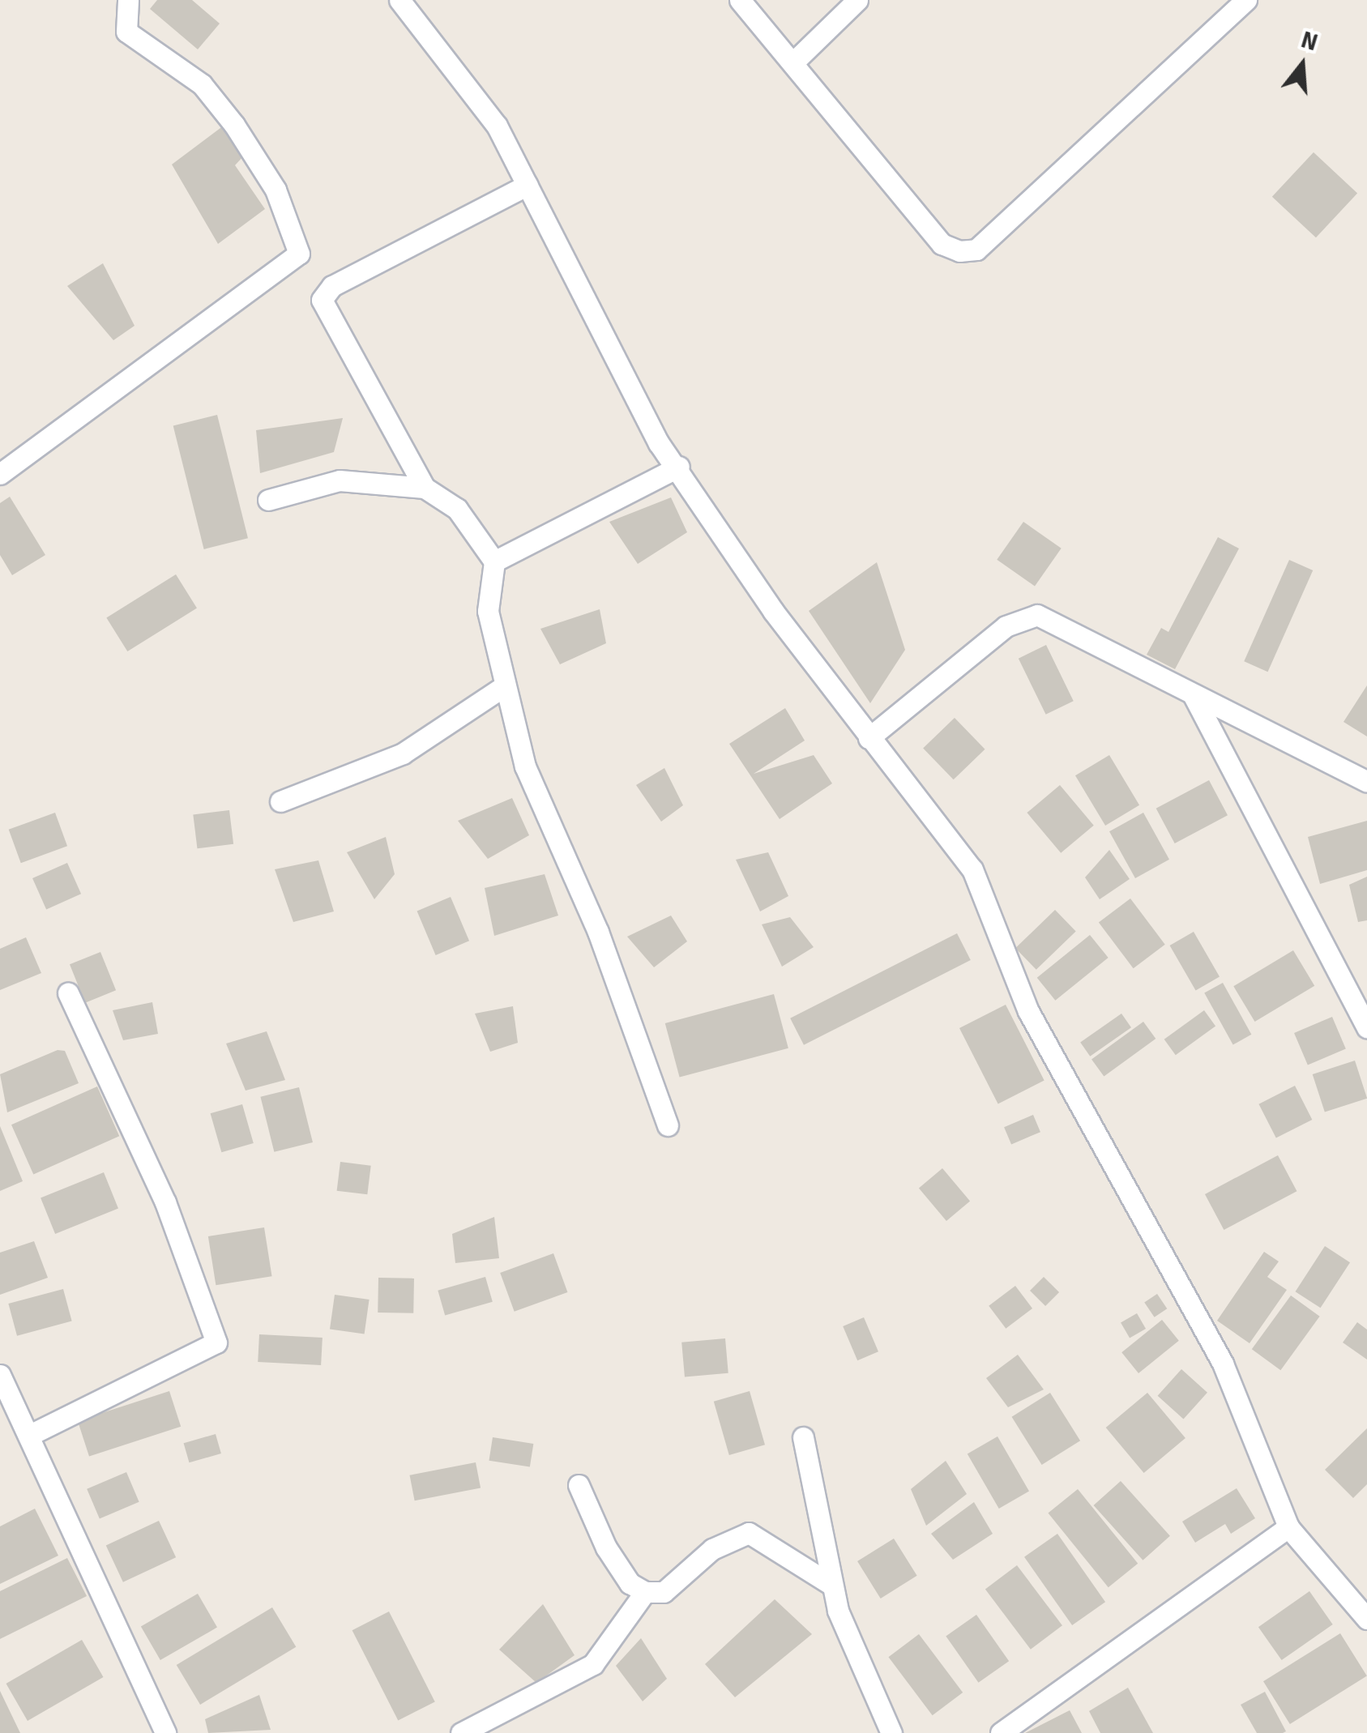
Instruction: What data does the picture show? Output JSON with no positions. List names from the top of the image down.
{
  "north": "top"
}
